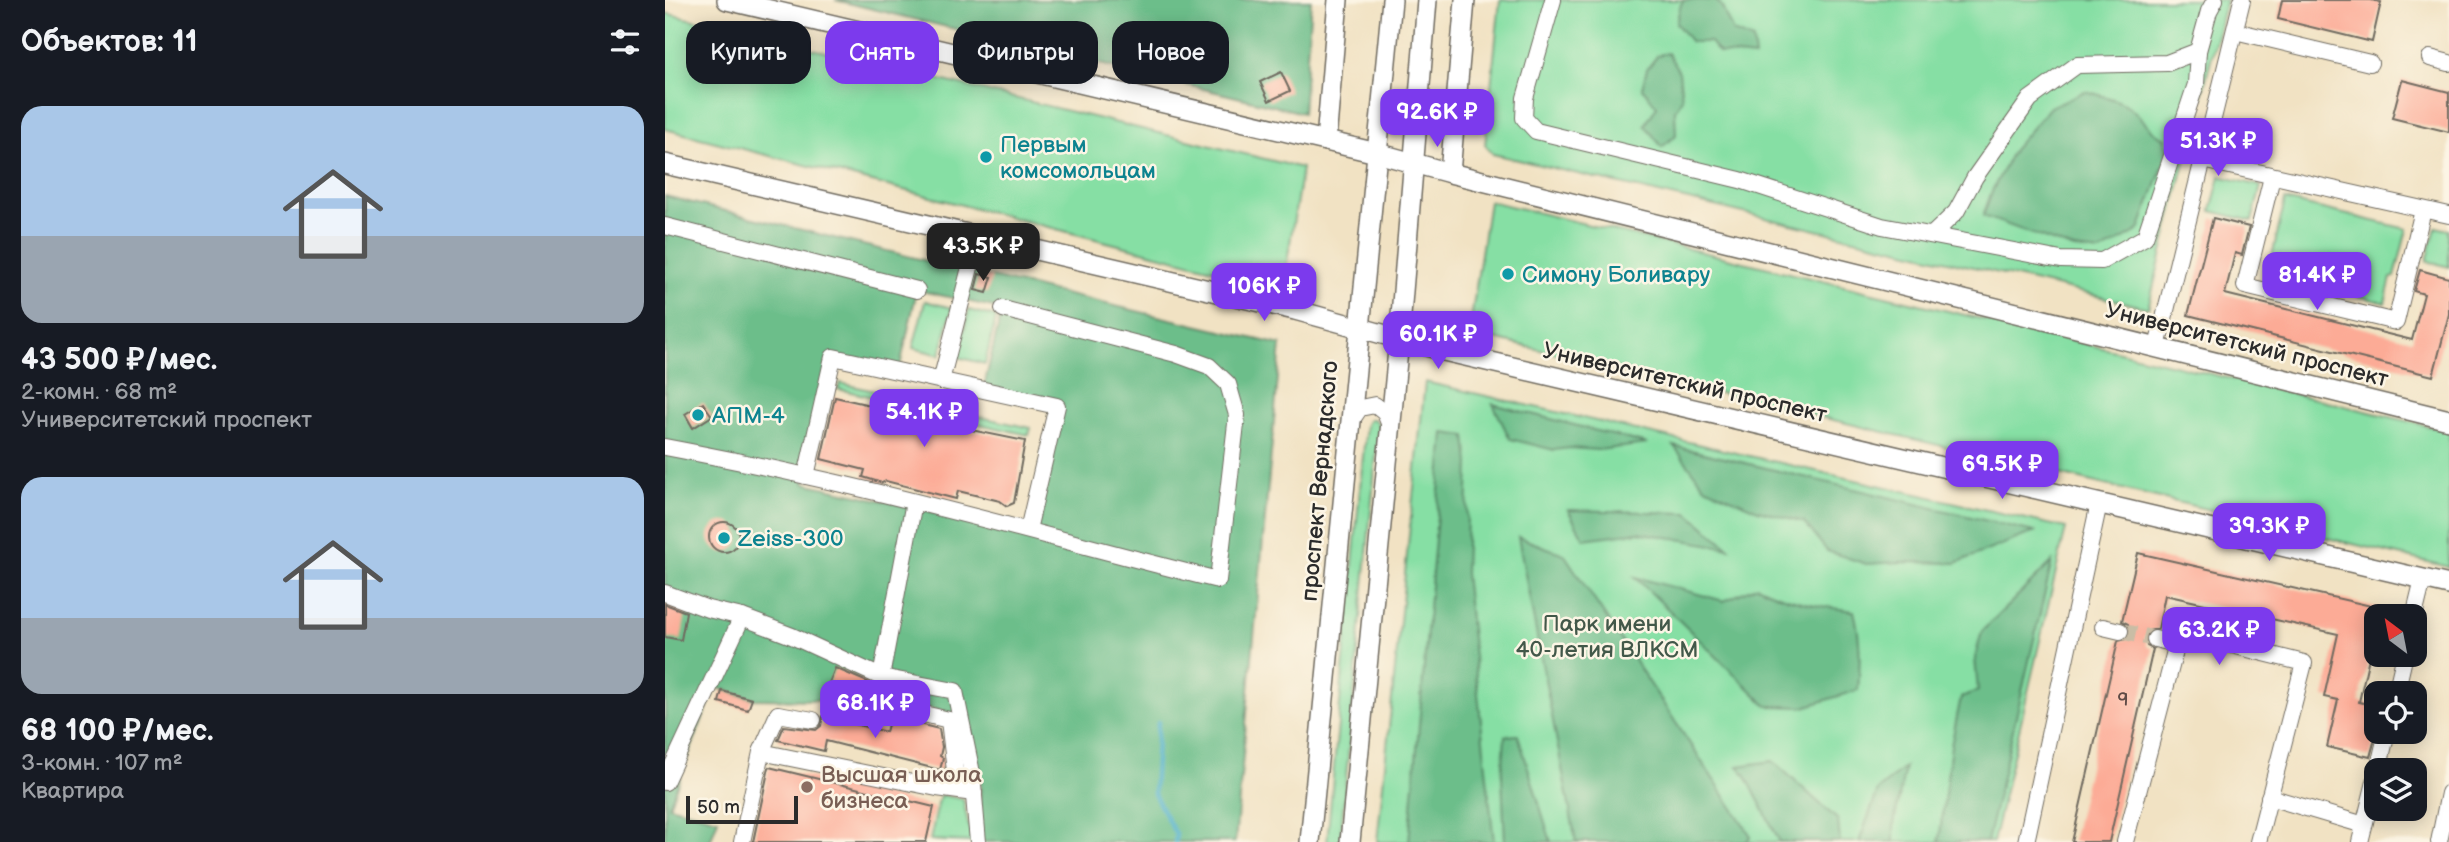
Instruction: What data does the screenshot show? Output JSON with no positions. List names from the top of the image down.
{
  "streets": {
    "main road": ["Университетский проспект", "проспект Вернадского"]
  },
  "crossings": [
    ["Университетский проспект", "проспект Вернадского"]
  ],
  "parks": ["Парк имени 40-летия ВЛКСМ"],
  "places": [
    "Первым комсомольцам",
    "Симону Боливару",
    "АПМ-4",
    "Zeiss-300",
    "Высшая школа бизнеса"
  ],
  "house_numbers": ["9"],
  "scale_bar": "50 m",
  "north": "top left",
  "page": {
    "heading": "Объектов: 11",
    "chip": [
      "Купить",
      "Снять",
      "Фильтры",
      "Новое"
    ],
    "list": [
      {
        "name": "43 500 ₽/мес.",
        "note": "2-комн. · 68 m² · Университетский проспект"
      },
      {
        "name": "68 100 ₽/мес.",
        "note": "3-комн. · 107 m² · Квартира"
      }
    ],
    "price": [
      "92.6K ₽",
      "51.3K ₽",
      "43.5K ₽",
      "81.4K ₽",
      "106K ₽",
      "60.1K ₽",
      "54.1K ₽",
      "69.5K ₽",
      "39.3K ₽",
      "63.2K ₽",
      "68.1K ₽"
    ],
    "scale": "50 m"
  }
}
